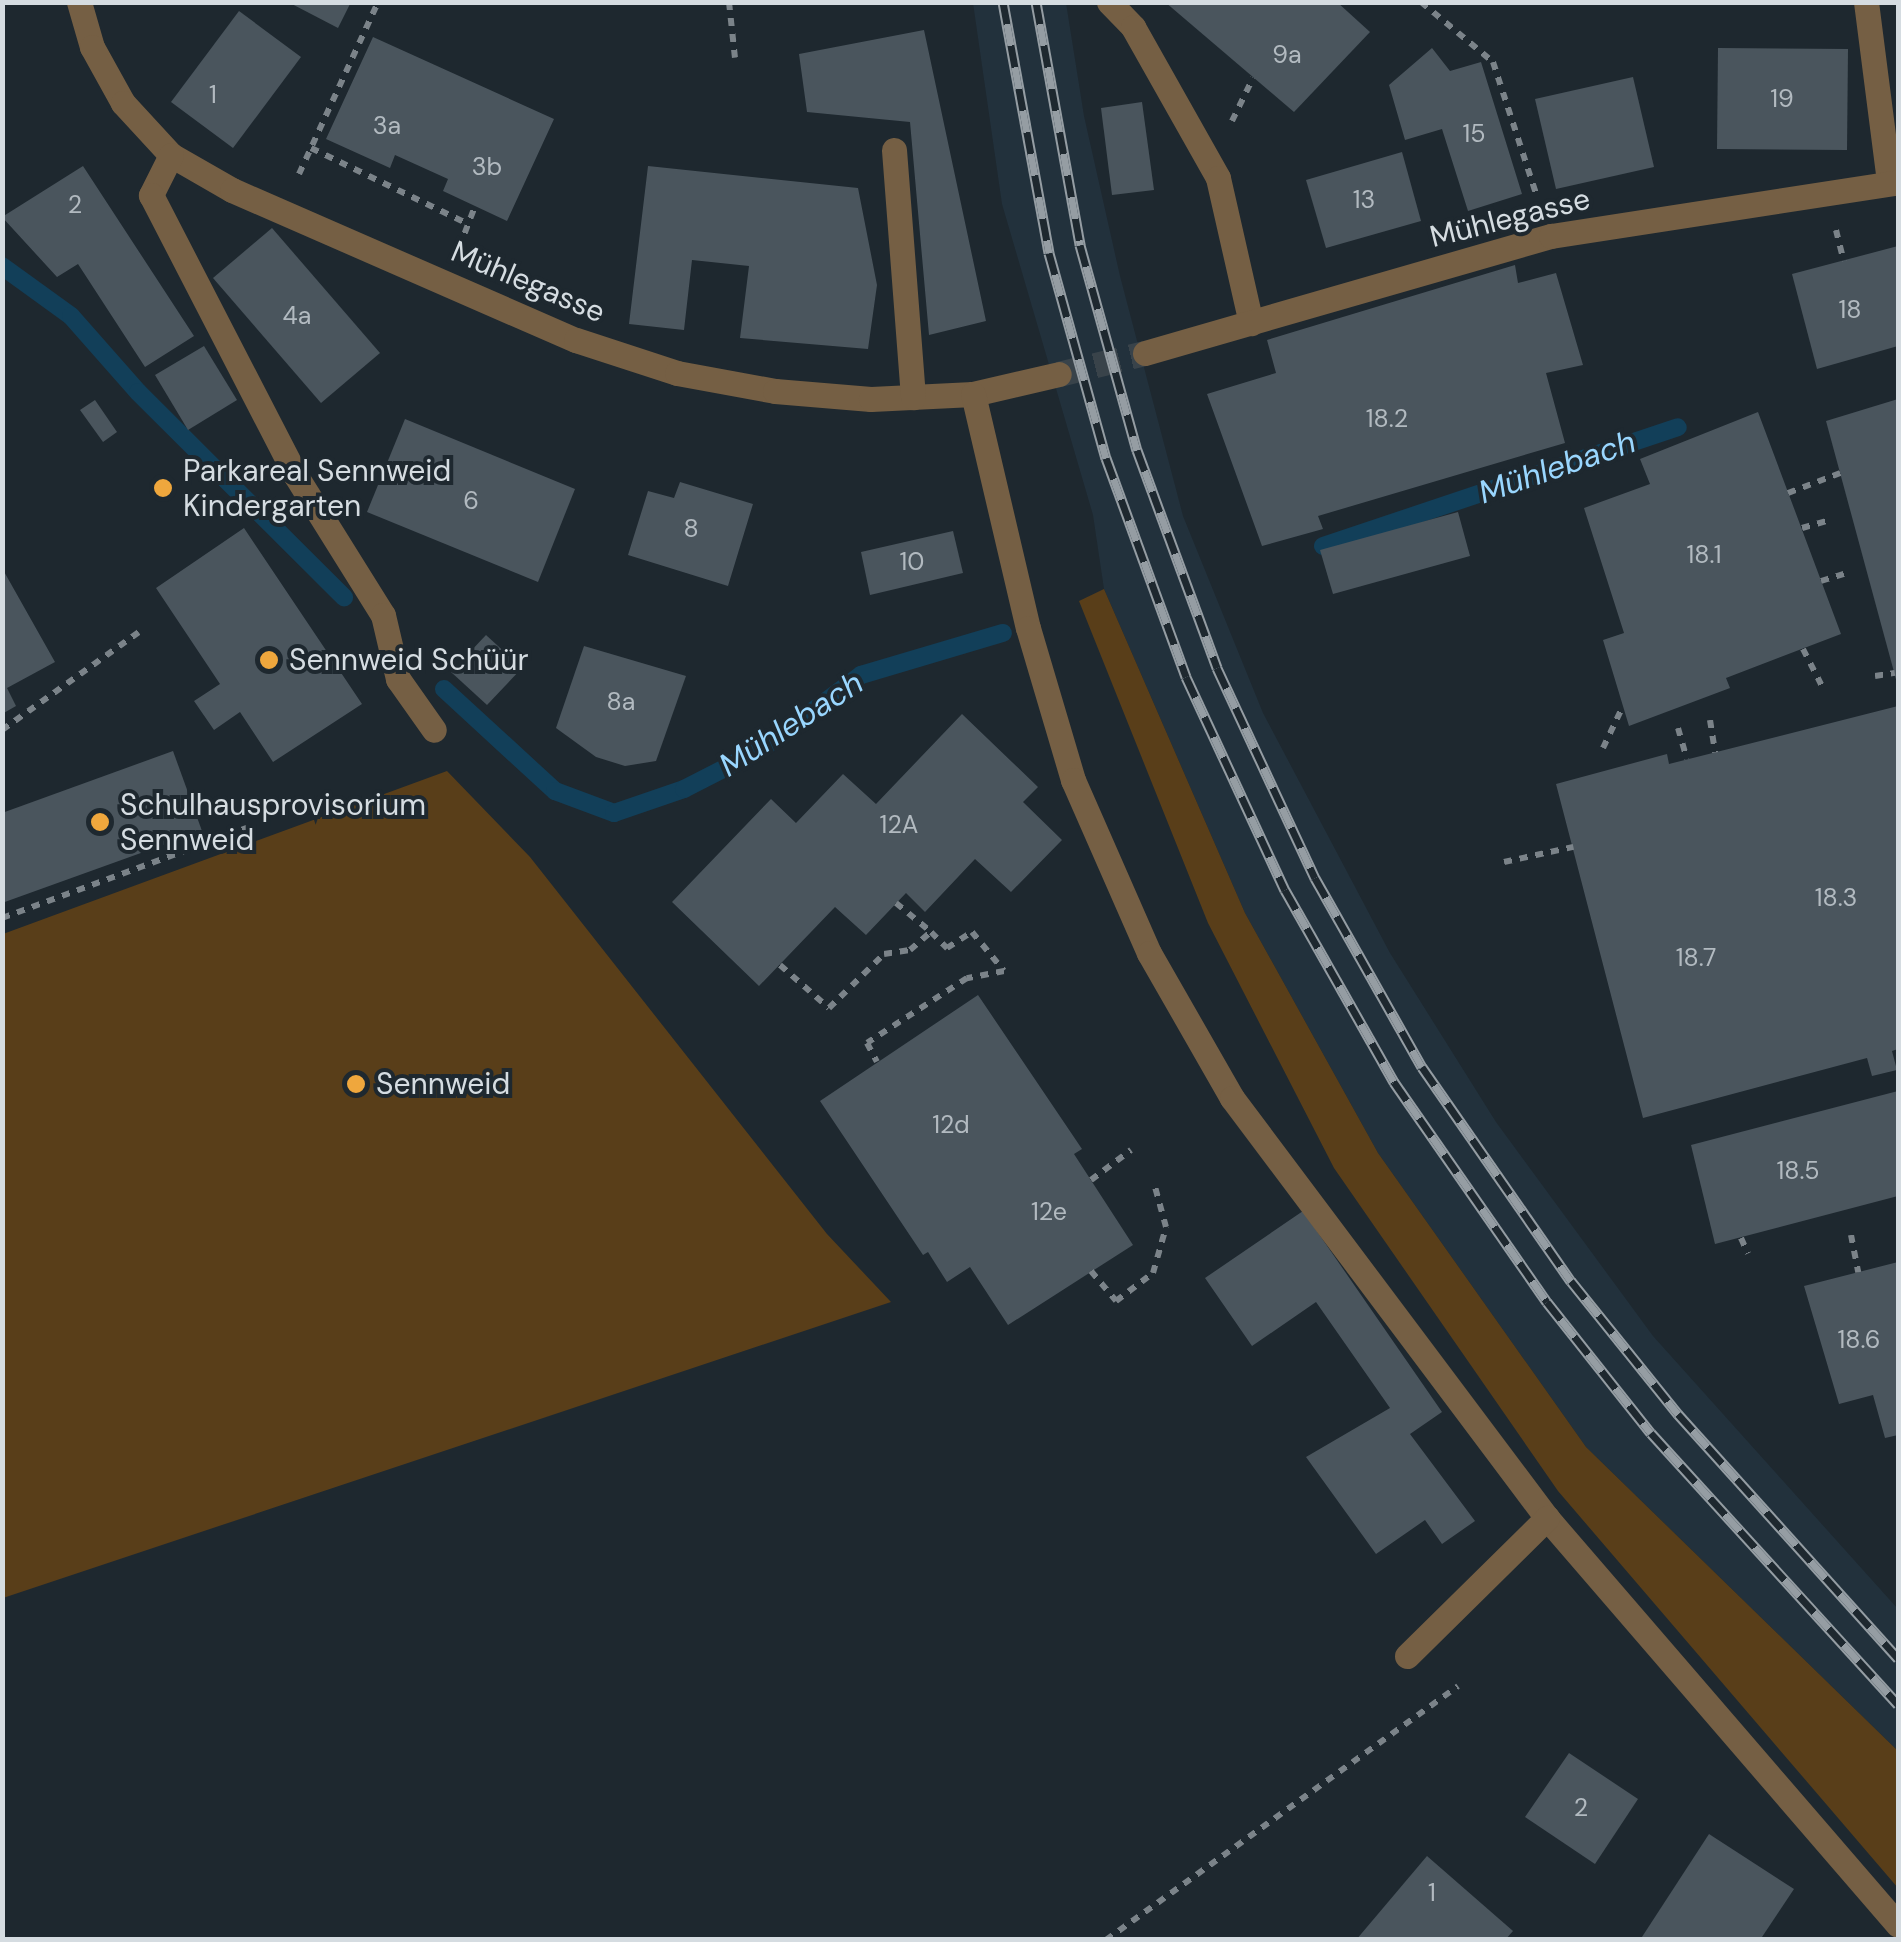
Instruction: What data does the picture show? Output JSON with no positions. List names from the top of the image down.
{
  "streets": {
    "street": ["Mühlegasse"]
  },
  "water": ["Mühlebach"],
  "places": [
    "Parkareal Sennweid Kindergarten",
    "Sennweid Schüür",
    "Schulhausprovisorium Sennweid",
    "Sennweid"
  ],
  "house_numbers": [
    "9a",
    "1",
    "19",
    "3a",
    "15",
    "3b",
    "13",
    "2",
    "18",
    "4a",
    "18.2",
    "6",
    "8",
    "18.1",
    "10",
    "8a",
    "12A",
    "18.3",
    "18.7",
    "12d",
    "18.5",
    "12e",
    "18.6",
    "2",
    "1"
  ]
}
